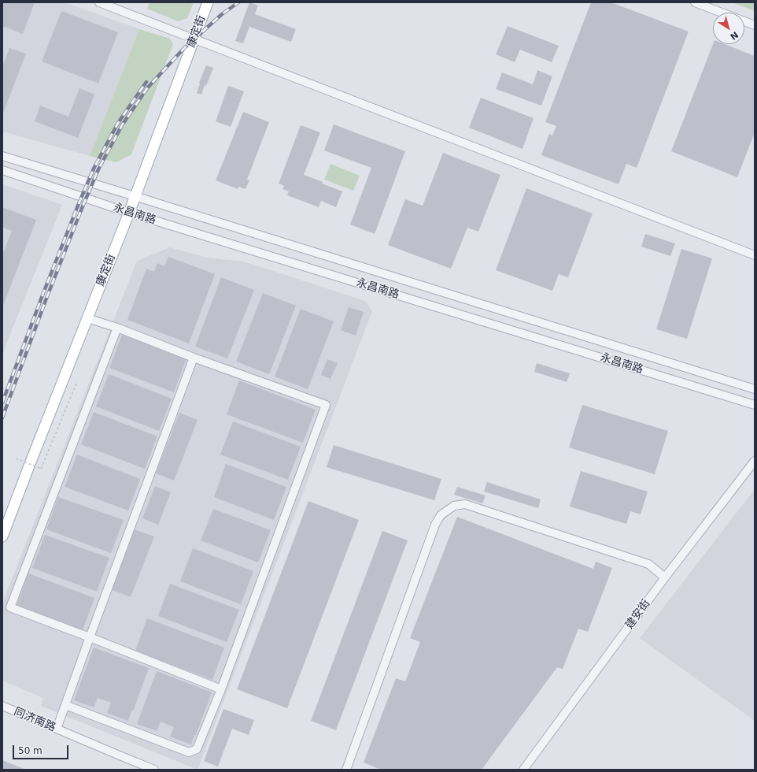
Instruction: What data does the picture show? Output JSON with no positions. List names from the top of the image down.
{
  "streets": {
    "main road": ["康定街"],
    "street": ["永昌南路", "建安街", "同济南路"]
  },
  "crossings": [
    ["康定街", "永昌南路"]
  ],
  "scale_bar": "50 m",
  "north": "bottom right"
}
